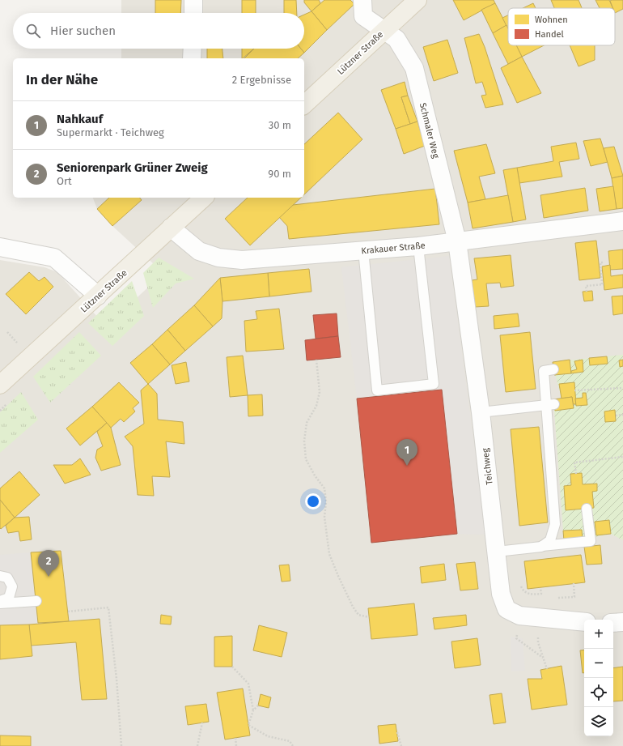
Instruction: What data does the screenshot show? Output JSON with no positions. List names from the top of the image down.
{
  "streets": {
    "main road": ["Lützner Straße"],
    "street": ["Schmaler Weg", "Krakauer Straße", "Teichweg"]
  },
  "crossings": [
    ["Lützner Straße", "Schmaler Weg"],
    ["Lützner Straße", "Krakauer Straße"],
    ["Schmaler Weg", "Krakauer Straße"],
    ["Schmaler Weg", "Teichweg"],
    ["Krakauer Straße", "Teichweg"]
  ],
  "legend": ["Wohnen", "Handel"],
  "page": {
    "search": "Hier suchen",
    "heading": ["In der Nähe", "2 Ergebnisse"],
    "list": [
      {
        "mark": "1",
        "name": "Nahkauf",
        "note": "Supermarkt · Teichweg",
        "value": "30 m"
      },
      {
        "mark": "2",
        "name": "Seniorenpark Grüner Zweig",
        "note": "Ort",
        "value": "90 m"
      }
    ],
    "pins": ["1", "2"],
    "map_buttons": ["+", "−"]
  }
}
